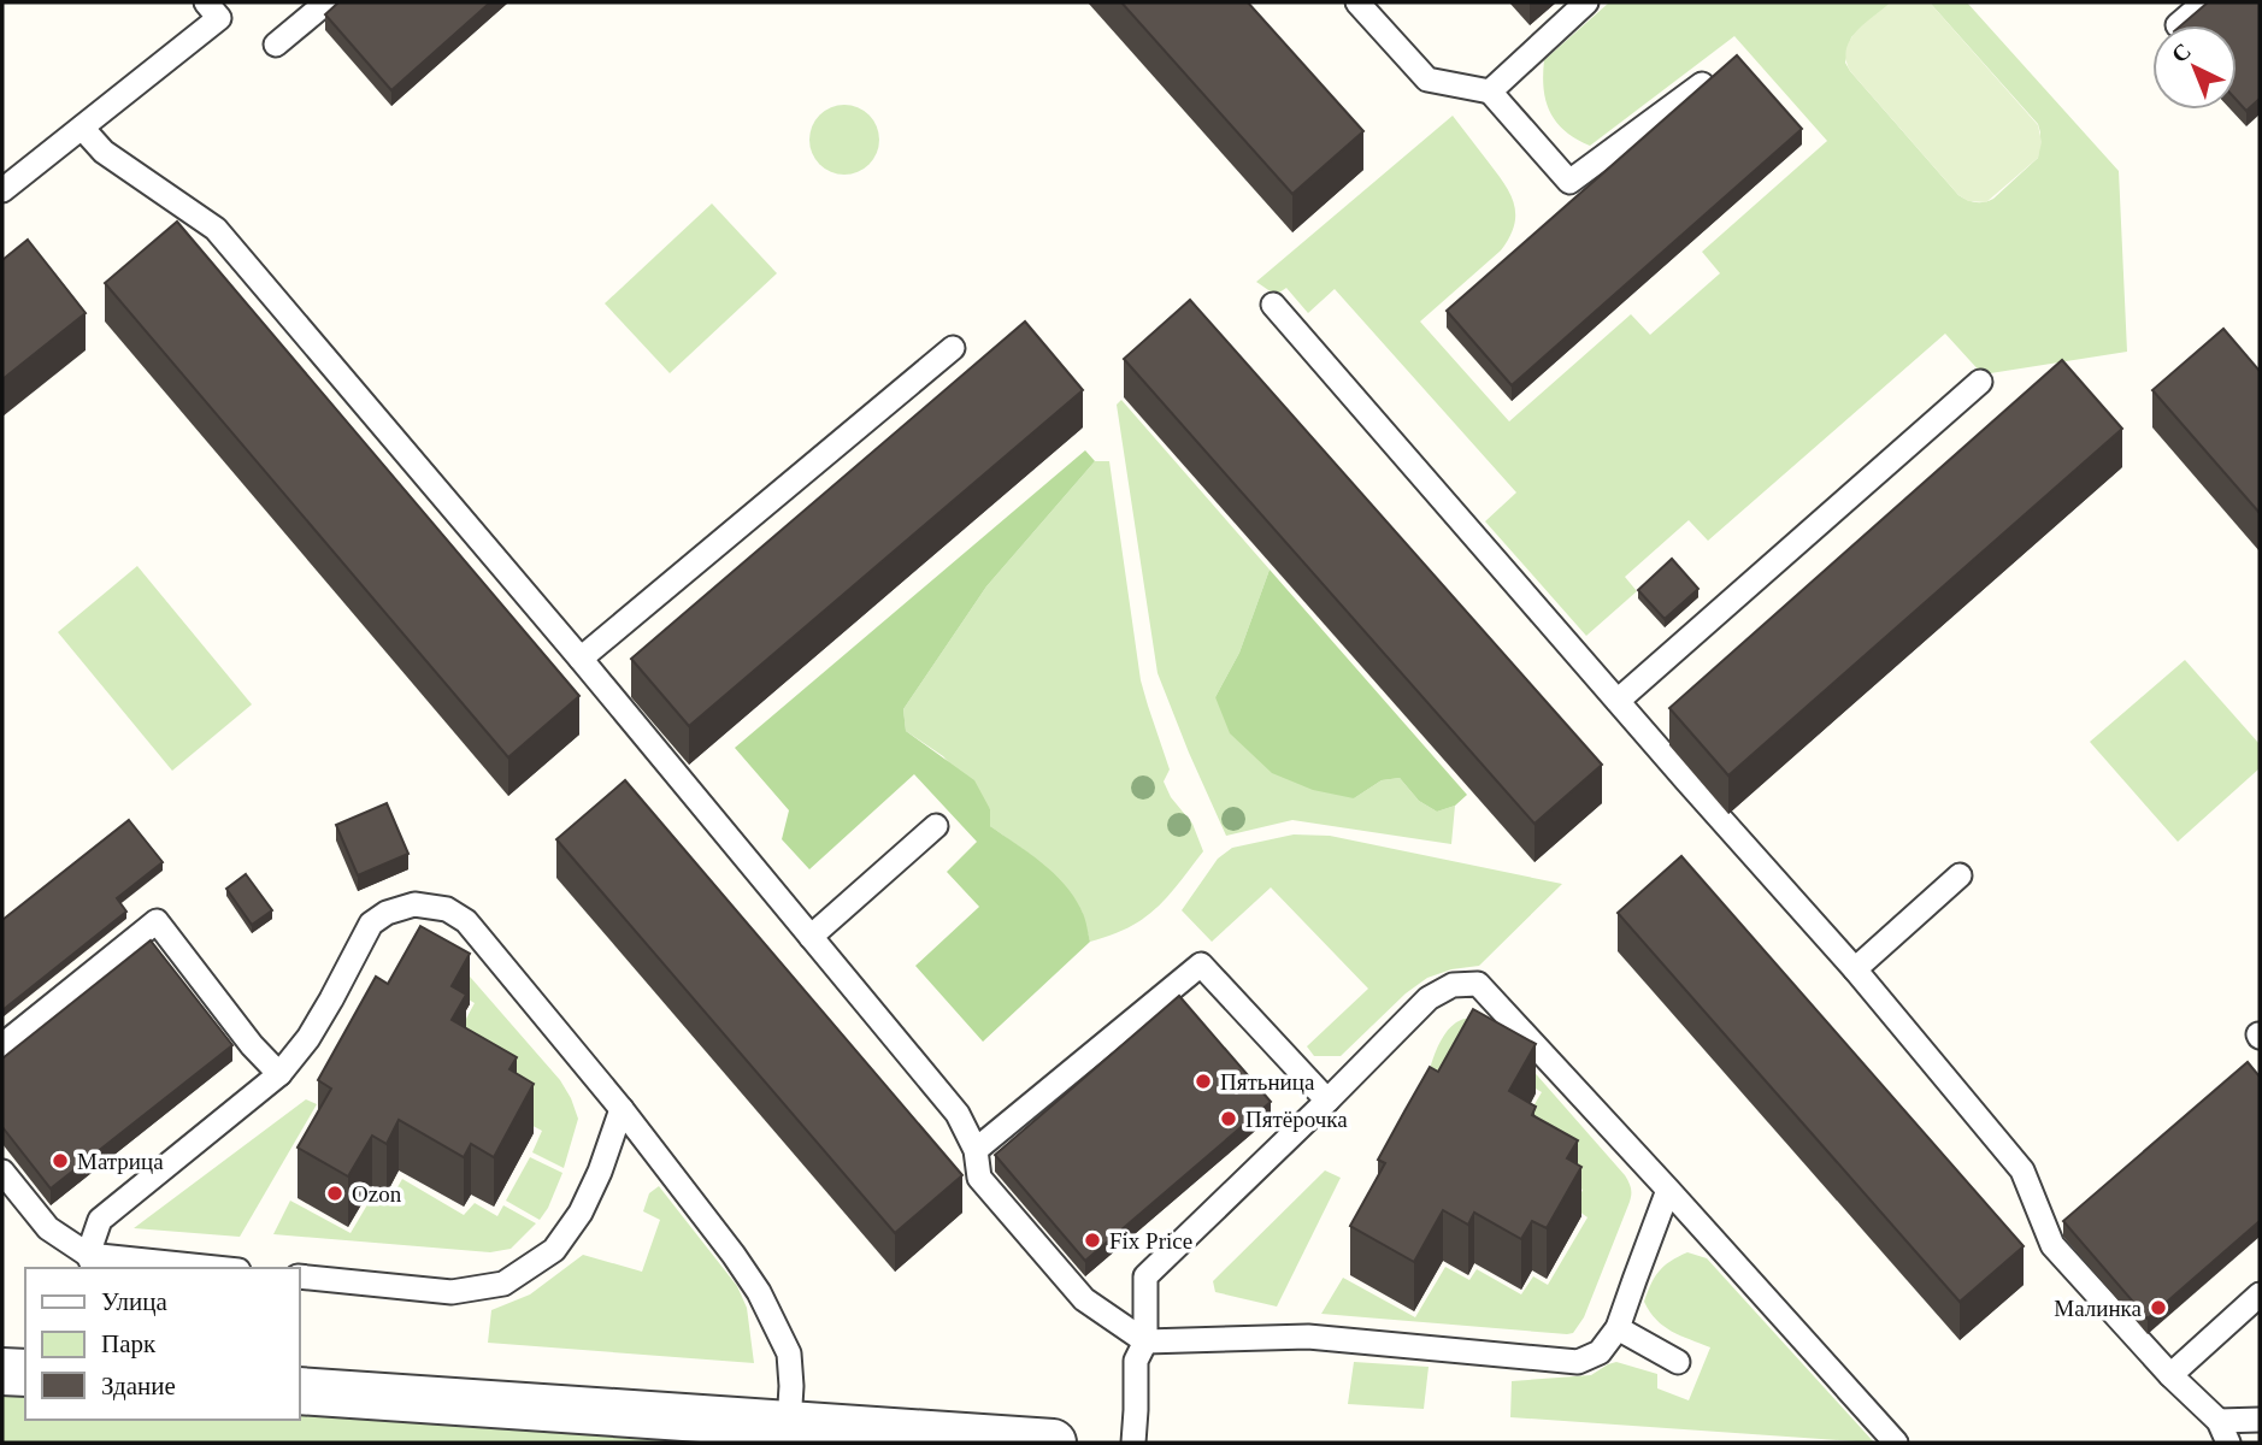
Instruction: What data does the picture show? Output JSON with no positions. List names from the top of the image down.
{
  "places": [
    "Пятьница",
    "Пятёрочка",
    "Матрица",
    "Ozon",
    "Fix Price",
    "Малинка"
  ],
  "legend": ["Улица", "Парк", "Здание"],
  "north": "top left"
}
